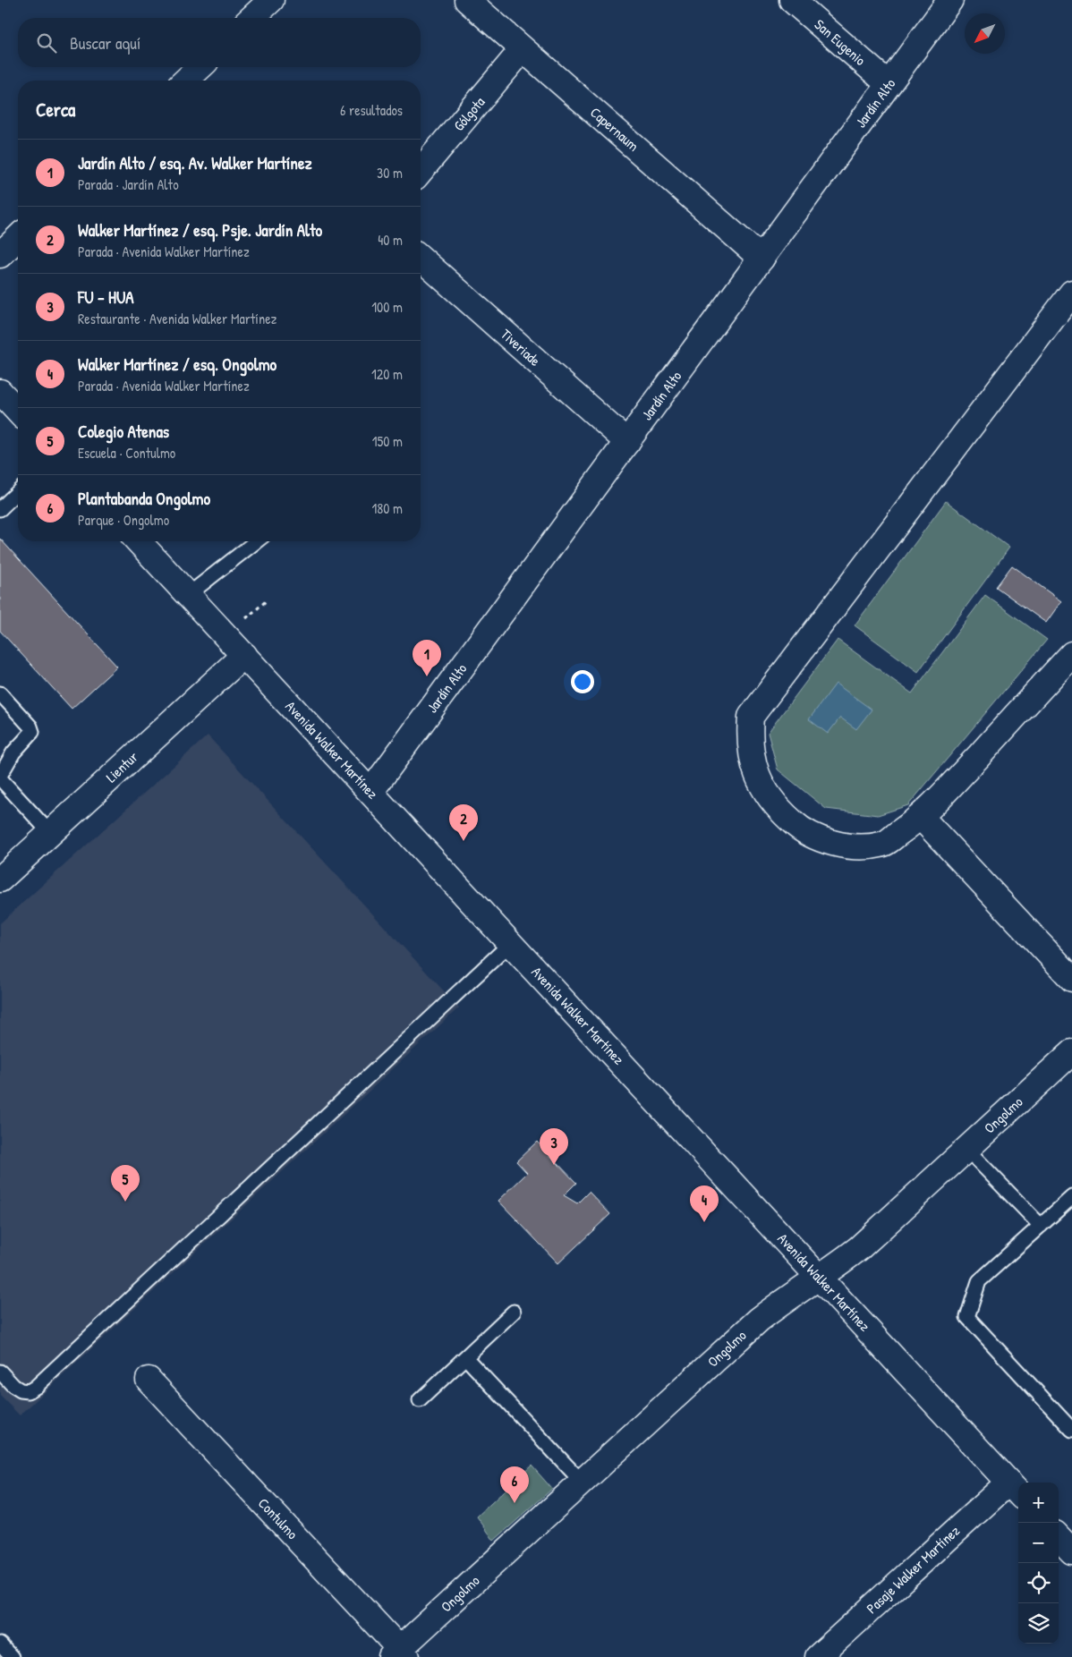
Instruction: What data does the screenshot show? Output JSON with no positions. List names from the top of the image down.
{
  "streets": {
    "street": [
      "San Eugenio",
      "Jardín Alto",
      "Gólgota",
      "Capernaum",
      "Tiveriade",
      "Avenida Walker Martínez",
      "Lientur",
      "Ongolmo",
      "Contulmo",
      "Pasaje Walker Martínez"
    ]
  },
  "crossings": [
    ["San Eugenio", "Jardín Alto"],
    ["Jardín Alto", "Capernaum"],
    ["Jardín Alto", "Tiveriade"],
    ["Jardín Alto", "Avenida Walker Martínez"],
    ["Gólgota", "Capernaum"],
    ["Avenida Walker Martínez", "Lientur"],
    ["Avenida Walker Martínez", "Ongolmo"],
    ["Avenida Walker Martínez", "Pasaje Walker Martínez"],
    ["Ongolmo", "Contulmo"]
  ],
  "north": "bottom left",
  "page": {
    "search": "Buscar aquí",
    "heading": ["Cerca", "6 resultados"],
    "list": [
      {
        "mark": "1",
        "name": "Jardín Alto / esq. Av. Walker Martínez",
        "note": "Parada · Jardín Alto",
        "value": "30 m"
      },
      {
        "mark": "2",
        "name": "Walker Martínez / esq. Psje. Jardín Alto",
        "note": "Parada · Avenida Walker Martínez",
        "value": "40 m"
      },
      {
        "mark": "3",
        "name": "FU - HUA",
        "note": "Restaurante · Avenida Walker Martínez",
        "value": "100 m"
      },
      {
        "mark": "4",
        "name": "Walker Martínez / esq. Ongolmo",
        "note": "Parada · Avenida Walker Martínez",
        "value": "120 m"
      },
      {
        "mark": "5",
        "name": "Colegio Atenas",
        "note": "Escuela · Contulmo",
        "value": "150 m"
      },
      {
        "mark": "6",
        "name": "Plantabanda Ongolmo",
        "note": "Parque · Ongolmo",
        "value": "180 m"
      }
    ],
    "pins": [
      "1",
      "2",
      "3",
      "5",
      "4",
      "6"
    ],
    "map_buttons": ["+", "−"]
  }
}
